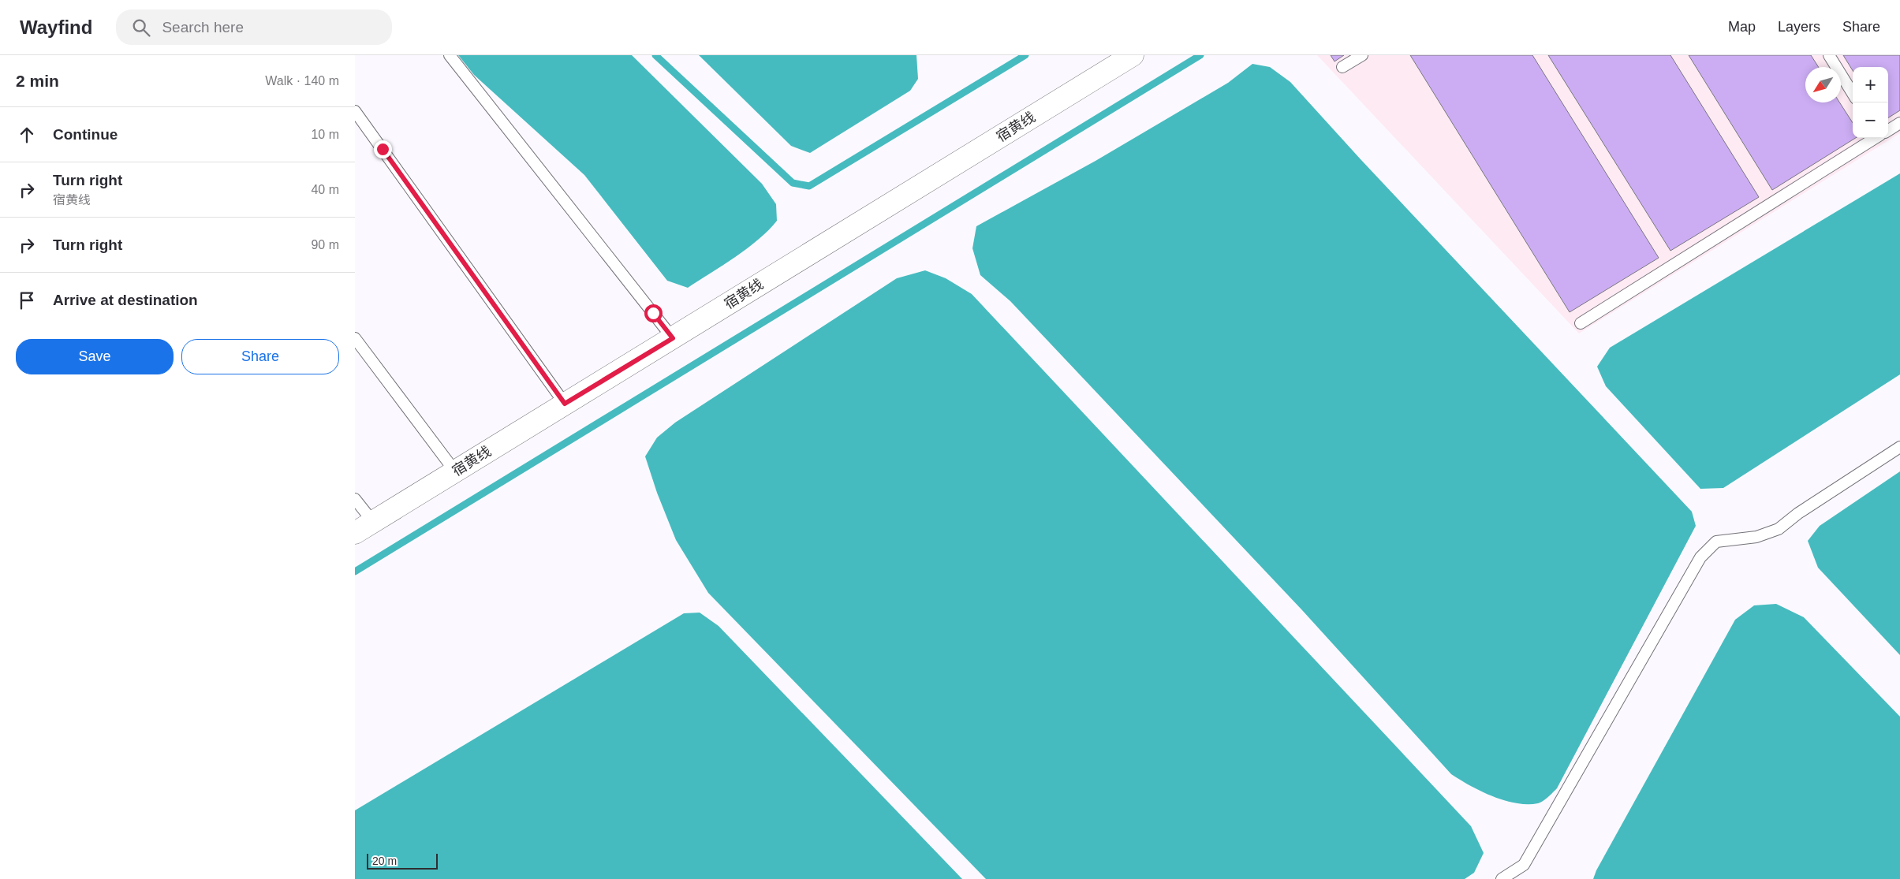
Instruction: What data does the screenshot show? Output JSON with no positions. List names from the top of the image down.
{
  "streets": {
    "main road": ["宿黄线"]
  },
  "scale_bar": "20 m",
  "north": "bottom left",
  "page": {
    "header": "Wayfind",
    "search": "Search here",
    "nav": ["Map", "Layers", "Share"],
    "heading": ["2 min", "Walk · 140 m"],
    "map_buttons": ["+", "−"],
    "list": [
      ["Continue", "10 m"],
      ["Turn right", "宿黄线", "40 m"],
      ["Turn right", "90 m"],
      "Arrive at destination"
    ],
    "buttons": ["Save", "Share"],
    "scale": "20 m"
  }
}
